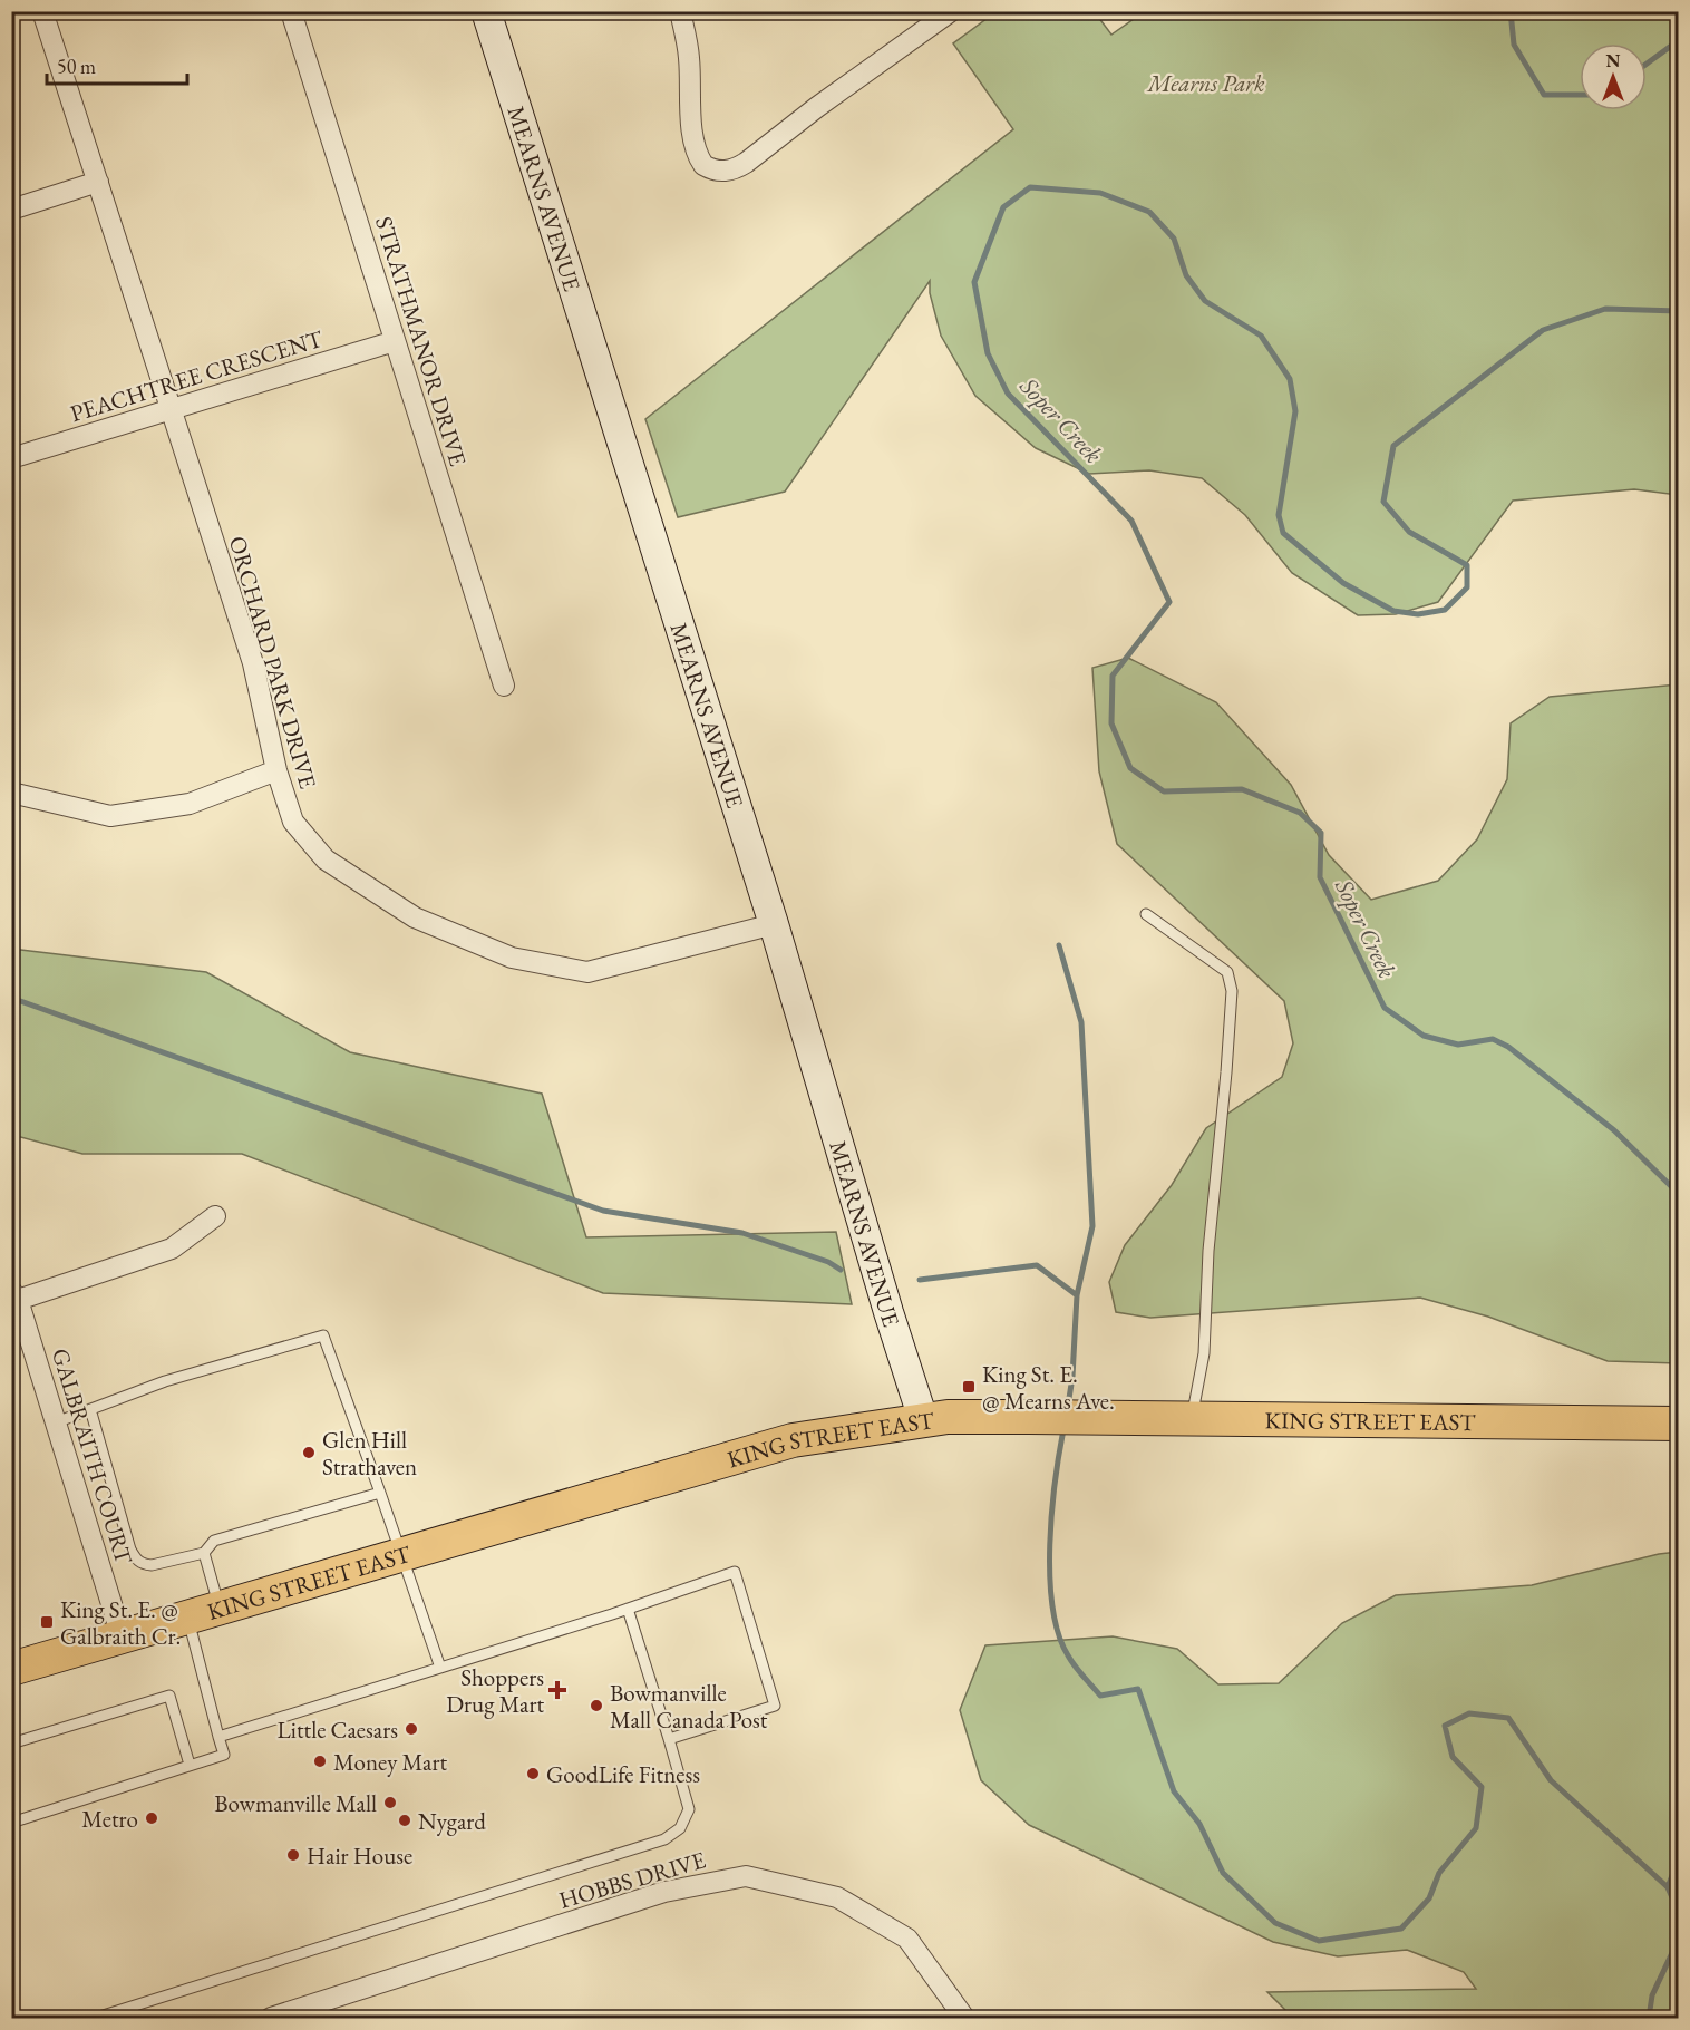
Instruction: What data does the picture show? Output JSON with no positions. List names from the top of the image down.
{
  "streets": {
    "main road": ["KING STREET EAST"],
    "street": [
      "MEARNS AVENUE",
      "STRATHMANOR DRIVE",
      "PEACHTREE CRESCENT",
      "ORCHARD PARK DRIVE",
      "GALBRAITH COURT",
      "HOBBS DRIVE"
    ]
  },
  "crossings": [
    ["MEARNS AVENUE", "ORCHARD PARK DRIVE"],
    ["MEARNS AVENUE", "KING STREET EAST"],
    ["STRATHMANOR DRIVE", "PEACHTREE CRESCENT"],
    ["PEACHTREE CRESCENT", "ORCHARD PARK DRIVE"],
    ["KING STREET EAST", "GALBRAITH COURT"]
  ],
  "water": ["Soper Creek"],
  "parks": ["Mearns Park"],
  "places": {
    "transit": ["King St. E. @ Mearns Ave.", "King St. E. @ Galbraith Cr."],
    "other": [
      "Glen Hill Strathaven",
      "Bowmanville Mall Canada Post",
      "Little Caesars",
      "Money Mart",
      "GoodLife Fitness",
      "Bowmanville Mall",
      "Metro",
      "Nygard",
      "Hair House"
    ],
    "health": ["Shoppers Drug Mart"]
  },
  "scale_bar": "50 m",
  "north": "top"
}
